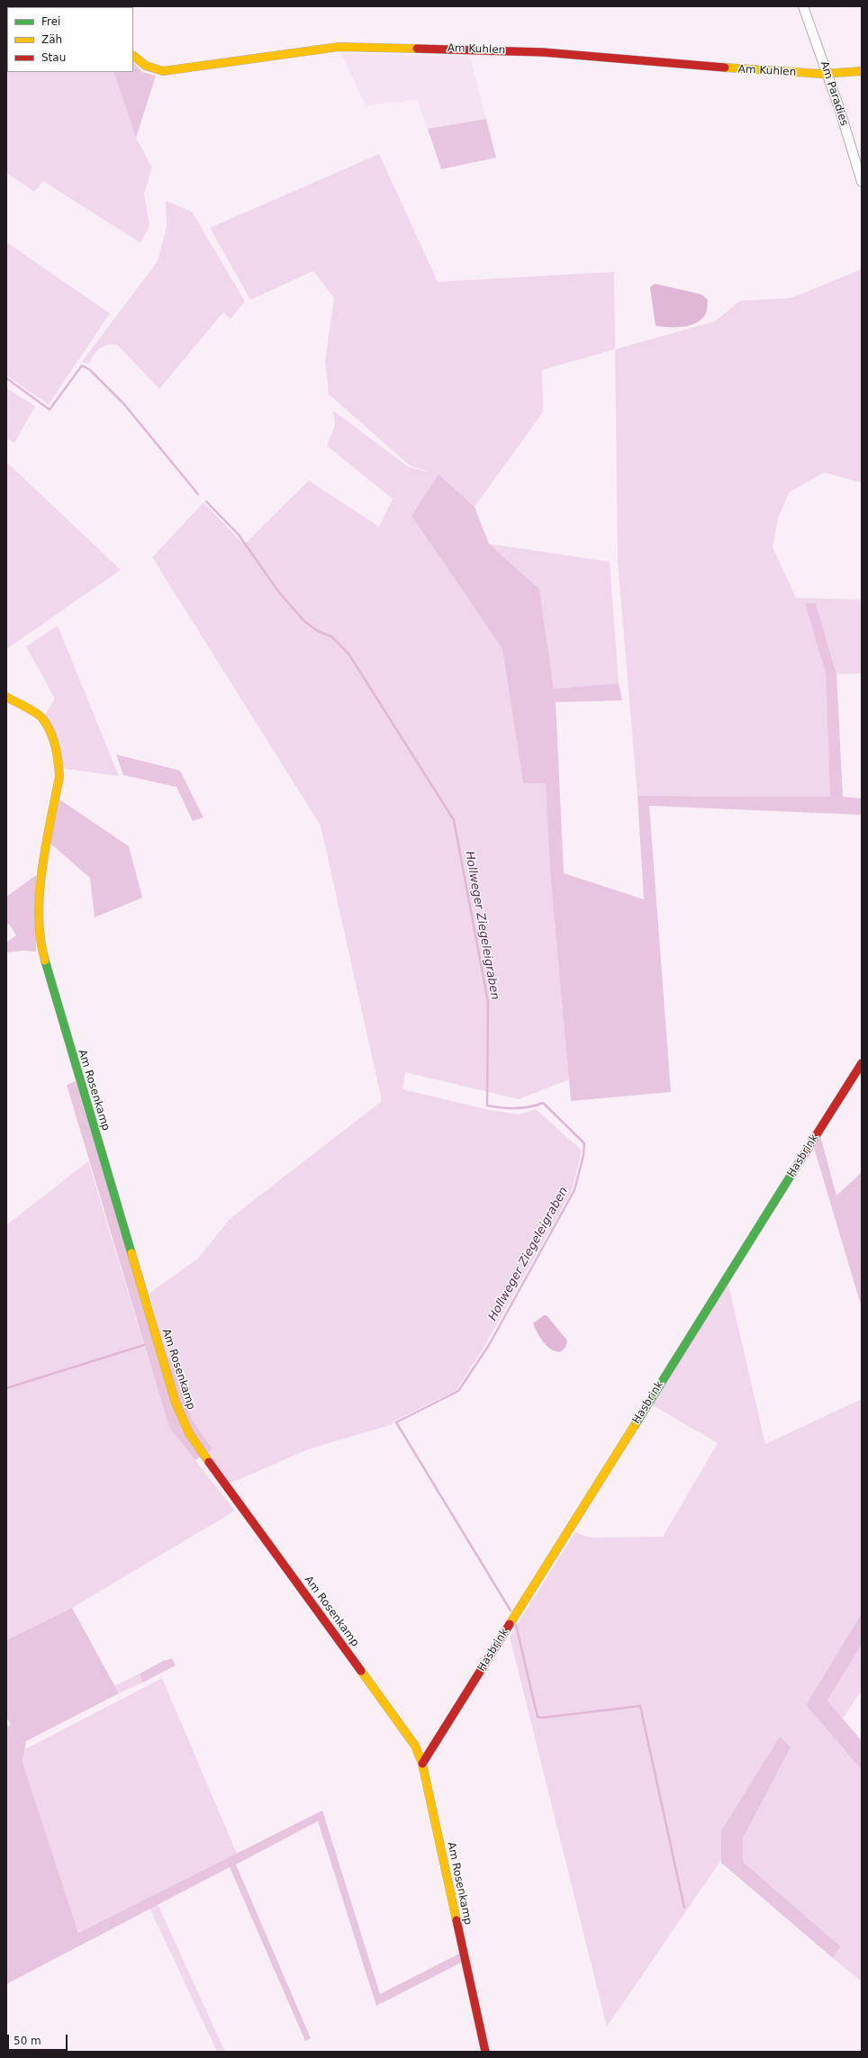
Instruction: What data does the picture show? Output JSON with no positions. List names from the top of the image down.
{
  "streets": {
    "street": [
      "Am Kuhlen",
      "Am Paradies",
      "Am Rosenkamp",
      "Hasbrink"
    ]
  },
  "crossings": [
    ["Am Kuhlen", "Am Paradies"],
    ["Am Rosenkamp", "Hasbrink"]
  ],
  "water": ["Hollweger Ziegeleigraben"],
  "legend": ["Frei", "Zäh", "Stau"],
  "scale_bar": "50 m"
}
